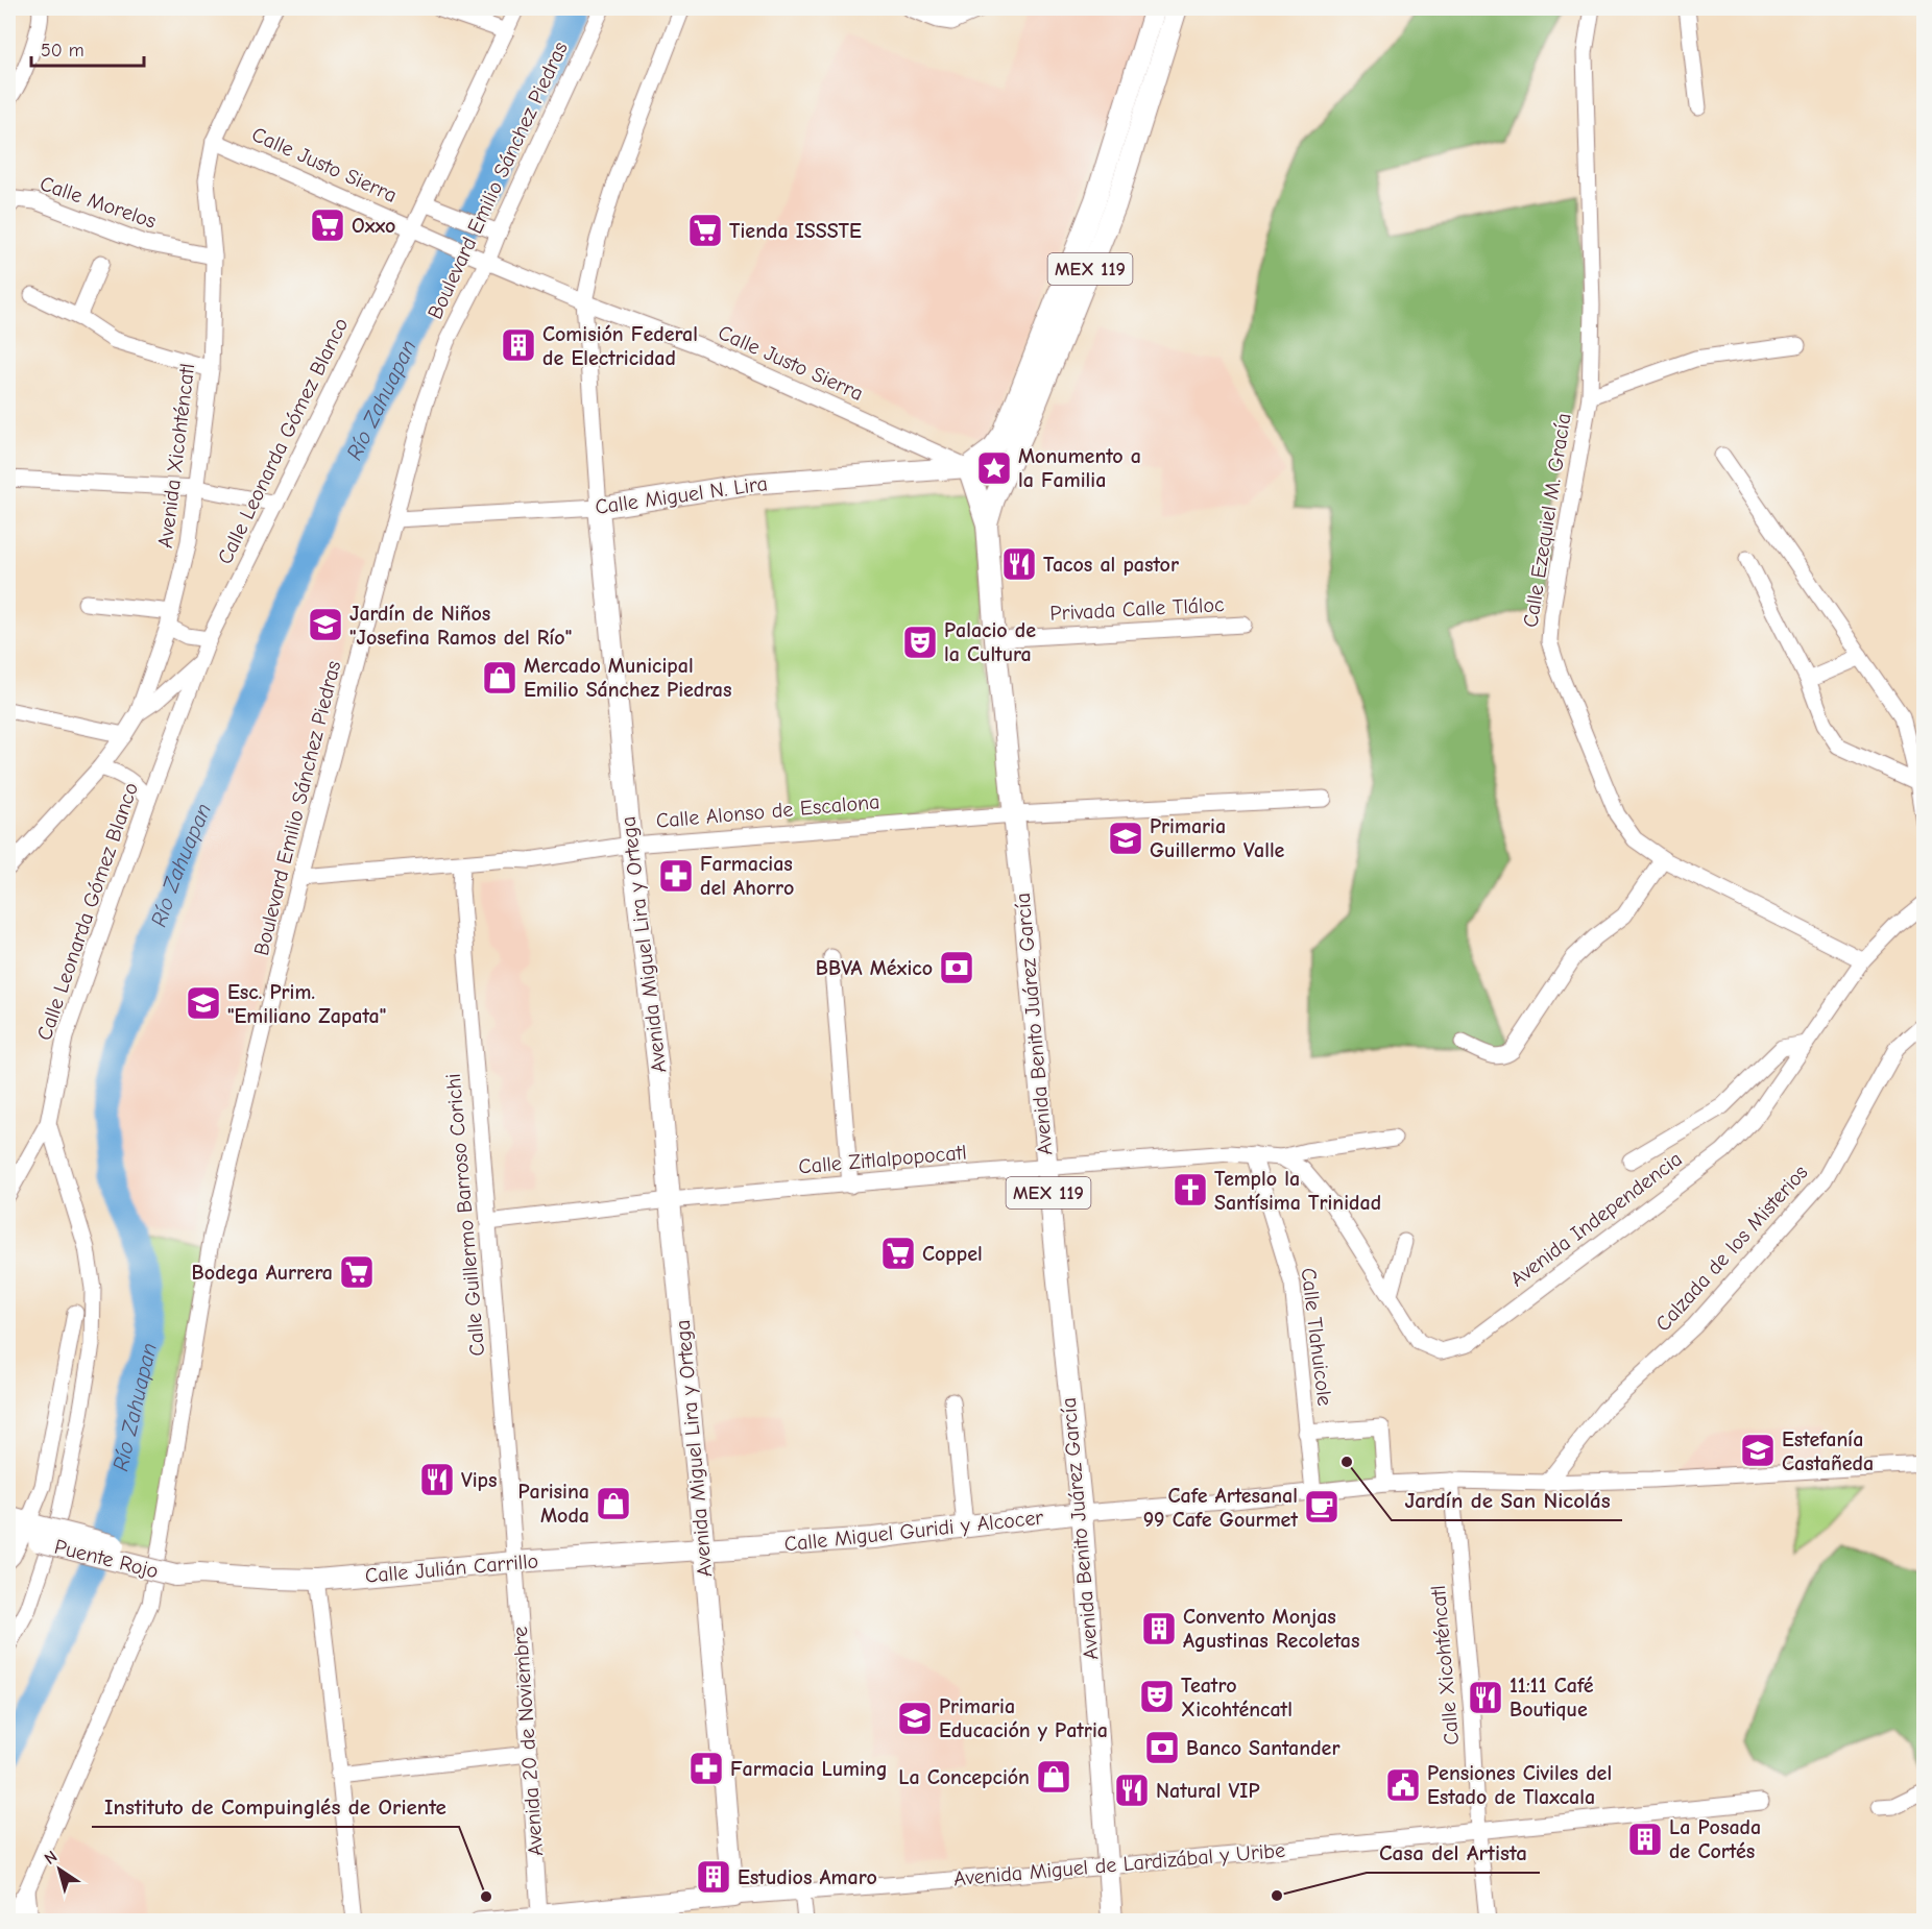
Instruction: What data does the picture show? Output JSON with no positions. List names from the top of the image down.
{
  "streets": {
    "main road": [
      "MEX 119",
      "Calle Miguel N. Lira",
      "Avenida Miguel Lira y Ortega",
      "Avenida Benito Juárez García",
      "Calle Miguel Guridi y Alcocer",
      "Puente Rojo",
      "Calle Julián Carrillo",
      "Avenida Miguel de Lardizábal y Uribe"
    ],
    "street": [
      "Calle Justo Sierra",
      "Boulevard Emilio Sánchez Piedras",
      "Calle Morelos",
      "Calle Leonarda Gómez Blanco",
      "Avenida Xicohténcatl",
      "Calle Ezequiel M. Gracía",
      "Privada Calle Tláloc",
      "Calle Alonso de Escalona",
      "Calle Zitlalpopocatl",
      "Calle Guillermo Barroso Corichi",
      "Avenida Independencia",
      "Calzada de los Misterios",
      "Calle Tlahuicole",
      "Calle Xicohténcatl",
      "Avenida 20 de Noviembre"
    ]
  },
  "crossings": [
    ["Calle Justo Sierra", "Boulevard Emilio Sánchez Piedras"],
    ["Calle Justo Sierra", "MEX 119"],
    ["Calle Justo Sierra", "Calle Leonarda Gómez Blanco"],
    ["Calle Justo Sierra", "Avenida Xicohténcatl"],
    ["Calle Justo Sierra", "Calle Miguel N. Lira"],
    ["Calle Justo Sierra", "Avenida Miguel Lira y Ortega"],
    ["Calle Justo Sierra", "Avenida Benito Juárez García"],
    ["Boulevard Emilio Sánchez Piedras", "Calle Miguel N. Lira"],
    ["Boulevard Emilio Sánchez Piedras", "Calle Alonso de Escalona"],
    ["Calle Morelos", "Avenida Xicohténcatl"],
    ["MEX 119", "Calle Miguel N. Lira"],
    ["MEX 119", "Avenida Benito Juárez García"],
    ["Calle Miguel N. Lira", "Avenida Miguel Lira y Ortega"],
    ["Calle Miguel N. Lira", "Avenida Benito Juárez García"],
    ["Calle Ezequiel M. Gracía", "Avenida Independencia"],
    ["Privada Calle Tláloc", "Avenida Benito Juárez García"],
    ["Calle Alonso de Escalona", "Avenida Miguel Lira y Ortega"],
    ["Calle Alonso de Escalona", "Avenida Benito Juárez García"],
    ["Calle Alonso de Escalona", "Calle Guillermo Barroso Corichi"],
    ["Avenida Miguel Lira y Ortega", "Calle Zitlalpopocatl"],
    ["Avenida Miguel Lira y Ortega", "Calle Miguel Guridi y Alcocer"],
    ["Avenida Miguel Lira y Ortega", "Calle Julián Carrillo"],
    ["Avenida Miguel Lira y Ortega", "Avenida Miguel de Lardizábal y Uribe"],
    ["Avenida Benito Juárez García", "Calle Zitlalpopocatl"],
    ["Avenida Benito Juárez García", "Calle Miguel Guridi y Alcocer"],
    ["Avenida Benito Juárez García", "Avenida Miguel de Lardizábal y Uribe"],
    ["Calle Zitlalpopocatl", "Calle Guillermo Barroso Corichi"],
    ["Calle Zitlalpopocatl", "Avenida Independencia"],
    ["Calle Zitlalpopocatl", "Calle Tlahuicole"],
    ["Calle Guillermo Barroso Corichi", "Calle Julián Carrillo"],
    ["Calle Guillermo Barroso Corichi", "Avenida 20 de Noviembre"],
    ["Calzada de los Misterios", "Calle Miguel Guridi y Alcocer"],
    ["Calle Tlahuicole", "Calle Miguel Guridi y Alcocer"],
    ["Calle Miguel Guridi y Alcocer", "Calle Julián Carrillo"],
    ["Calle Miguel Guridi y Alcocer", "Calle Xicohténcatl"],
    ["Puente Rojo", "Calle Julián Carrillo"],
    ["Calle Julián Carrillo", "Avenida 20 de Noviembre"],
    ["Calle Xicohténcatl", "Avenida Miguel de Lardizábal y Uribe"],
    ["Avenida 20 de Noviembre", "Avenida Miguel de Lardizábal y Uribe"]
  ],
  "water": ["Río Zahuapan"],
  "places": {
    "supermarket": [
      "Oxxo",
      "Tienda ISSSTE",
      "Coppel",
      "Bodega Aurrera"
    ],
    "building": [
      "Comisión Federal de Electricidad",
      "Convento Monjas Agustinas Recoletas",
      "La Posada de Cortés",
      "Estudios Amaro"
    ],
    "place": ["Monumento a la Familia"],
    "restaurant": [
      "Tacos al pastor",
      "Vips",
      "11:11 Café Boutique",
      "Natural VIP"
    ],
    "school or university": [
      "Jardín de Niños \"Josefina Ramos del Río\"",
      "Primaria Guillermo Valle",
      "Esc. Prim. \"Emiliano Zapata\"",
      "Estefanía Castañeda",
      "Primaria Educación y Patria"
    ],
    "theatre": ["Palacio de la Cultura", "Teatro Xicohténcatl"],
    "shop": ["Mercado Municipal Emilio Sánchez Piedras", "Parisina Moda", "La Concepción"],
    "pharmacy": ["Farmacias del Ahorro", "Farmacia Luming"],
    "bank": ["BBVA México", "Banco Santander"],
    "church": ["Templo la Santísima Trinidad"],
    "other": ["Jardín de San Nicolás", "Casa del Artista", "Instituto de Compuinglés de Oriente"],
    "cafe": ["Cafe Artesanal 99 Cafe Gourmet"],
    "public building": ["Pensiones Civiles del Estado de Tlaxcala"]
  },
  "scale_bar": "50 m",
  "north": "top left"
}
